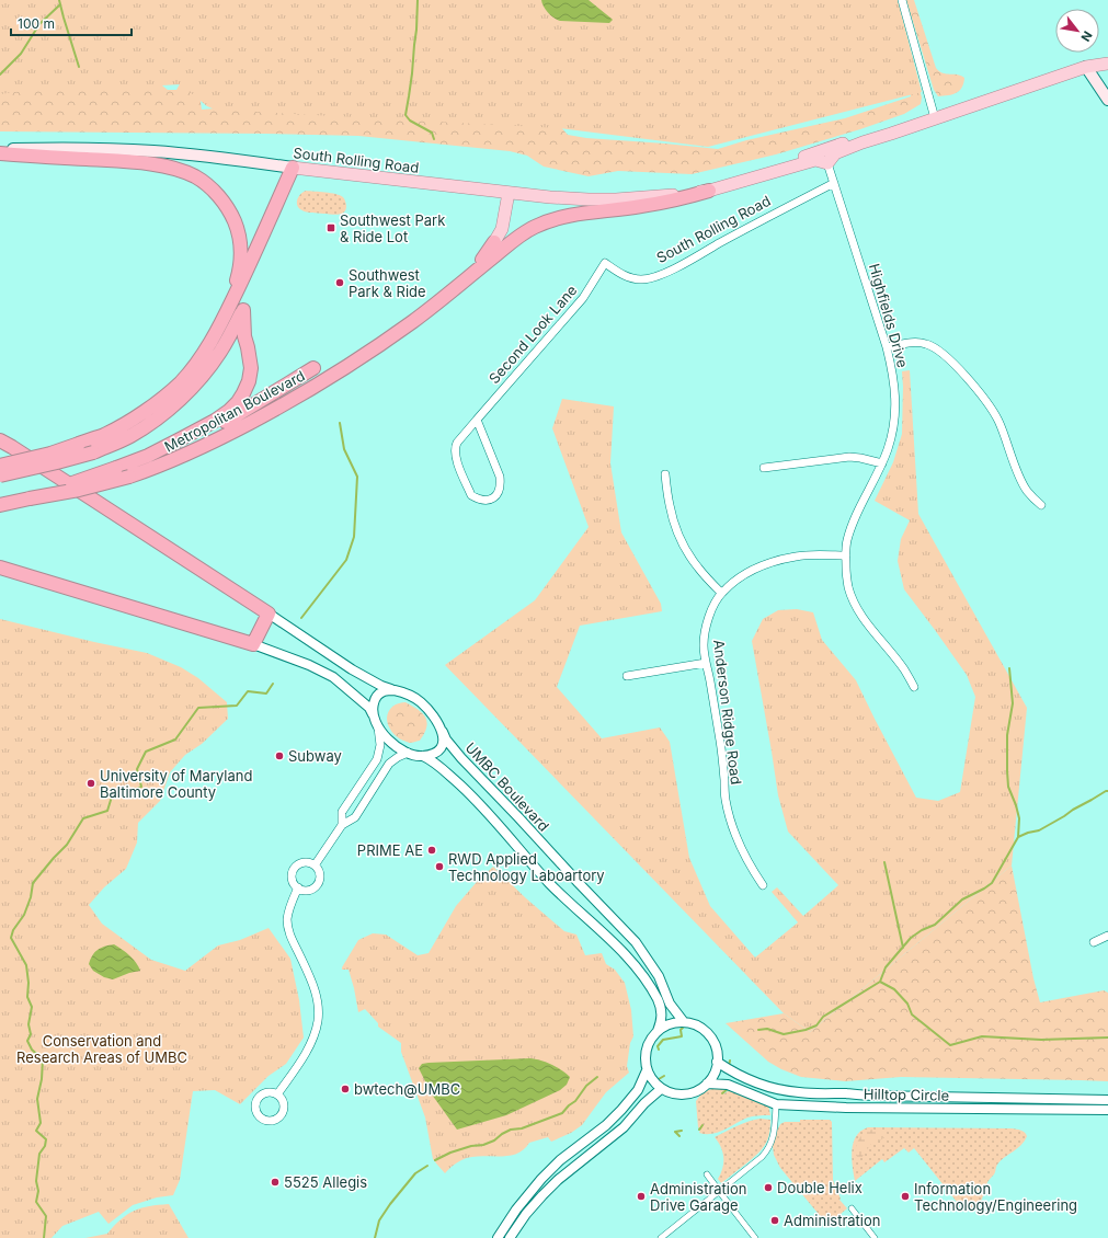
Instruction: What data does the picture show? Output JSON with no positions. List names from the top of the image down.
{
  "streets": {
    "highway": ["Metropolitan Boulevard"],
    "main road": ["South Rolling Road"],
    "street": [
      "Highfields Drive",
      "Second Look Lane",
      "Anderson Ridge Road",
      "UMBC Boulevard",
      "Hilltop Circle"
    ]
  },
  "crossings": [
    ["South Rolling Road", "Highfields Drive"],
    ["South Rolling Road", "Second Look Lane"],
    ["Highfields Drive", "Anderson Ridge Road"],
    ["UMBC Boulevard", "Hilltop Circle"]
  ],
  "parks": ["Conservation and Research Areas of UMBC"],
  "places": {
    "transit": ["Southwest Park & Ride Lot"],
    "other": [
      "Southwest Park & Ride",
      "Subway",
      "University of Maryland Baltimore County",
      "PRIME AE",
      "RWD Applied Technology Laboartory",
      "bwtech@UMBC",
      "5525 Allegis",
      "Double Helix",
      "Administration Drive Garage",
      "Information Technology/Engineering",
      "Administration"
    ]
  },
  "scale_bar": "100 m",
  "north": "bottom right"
}
